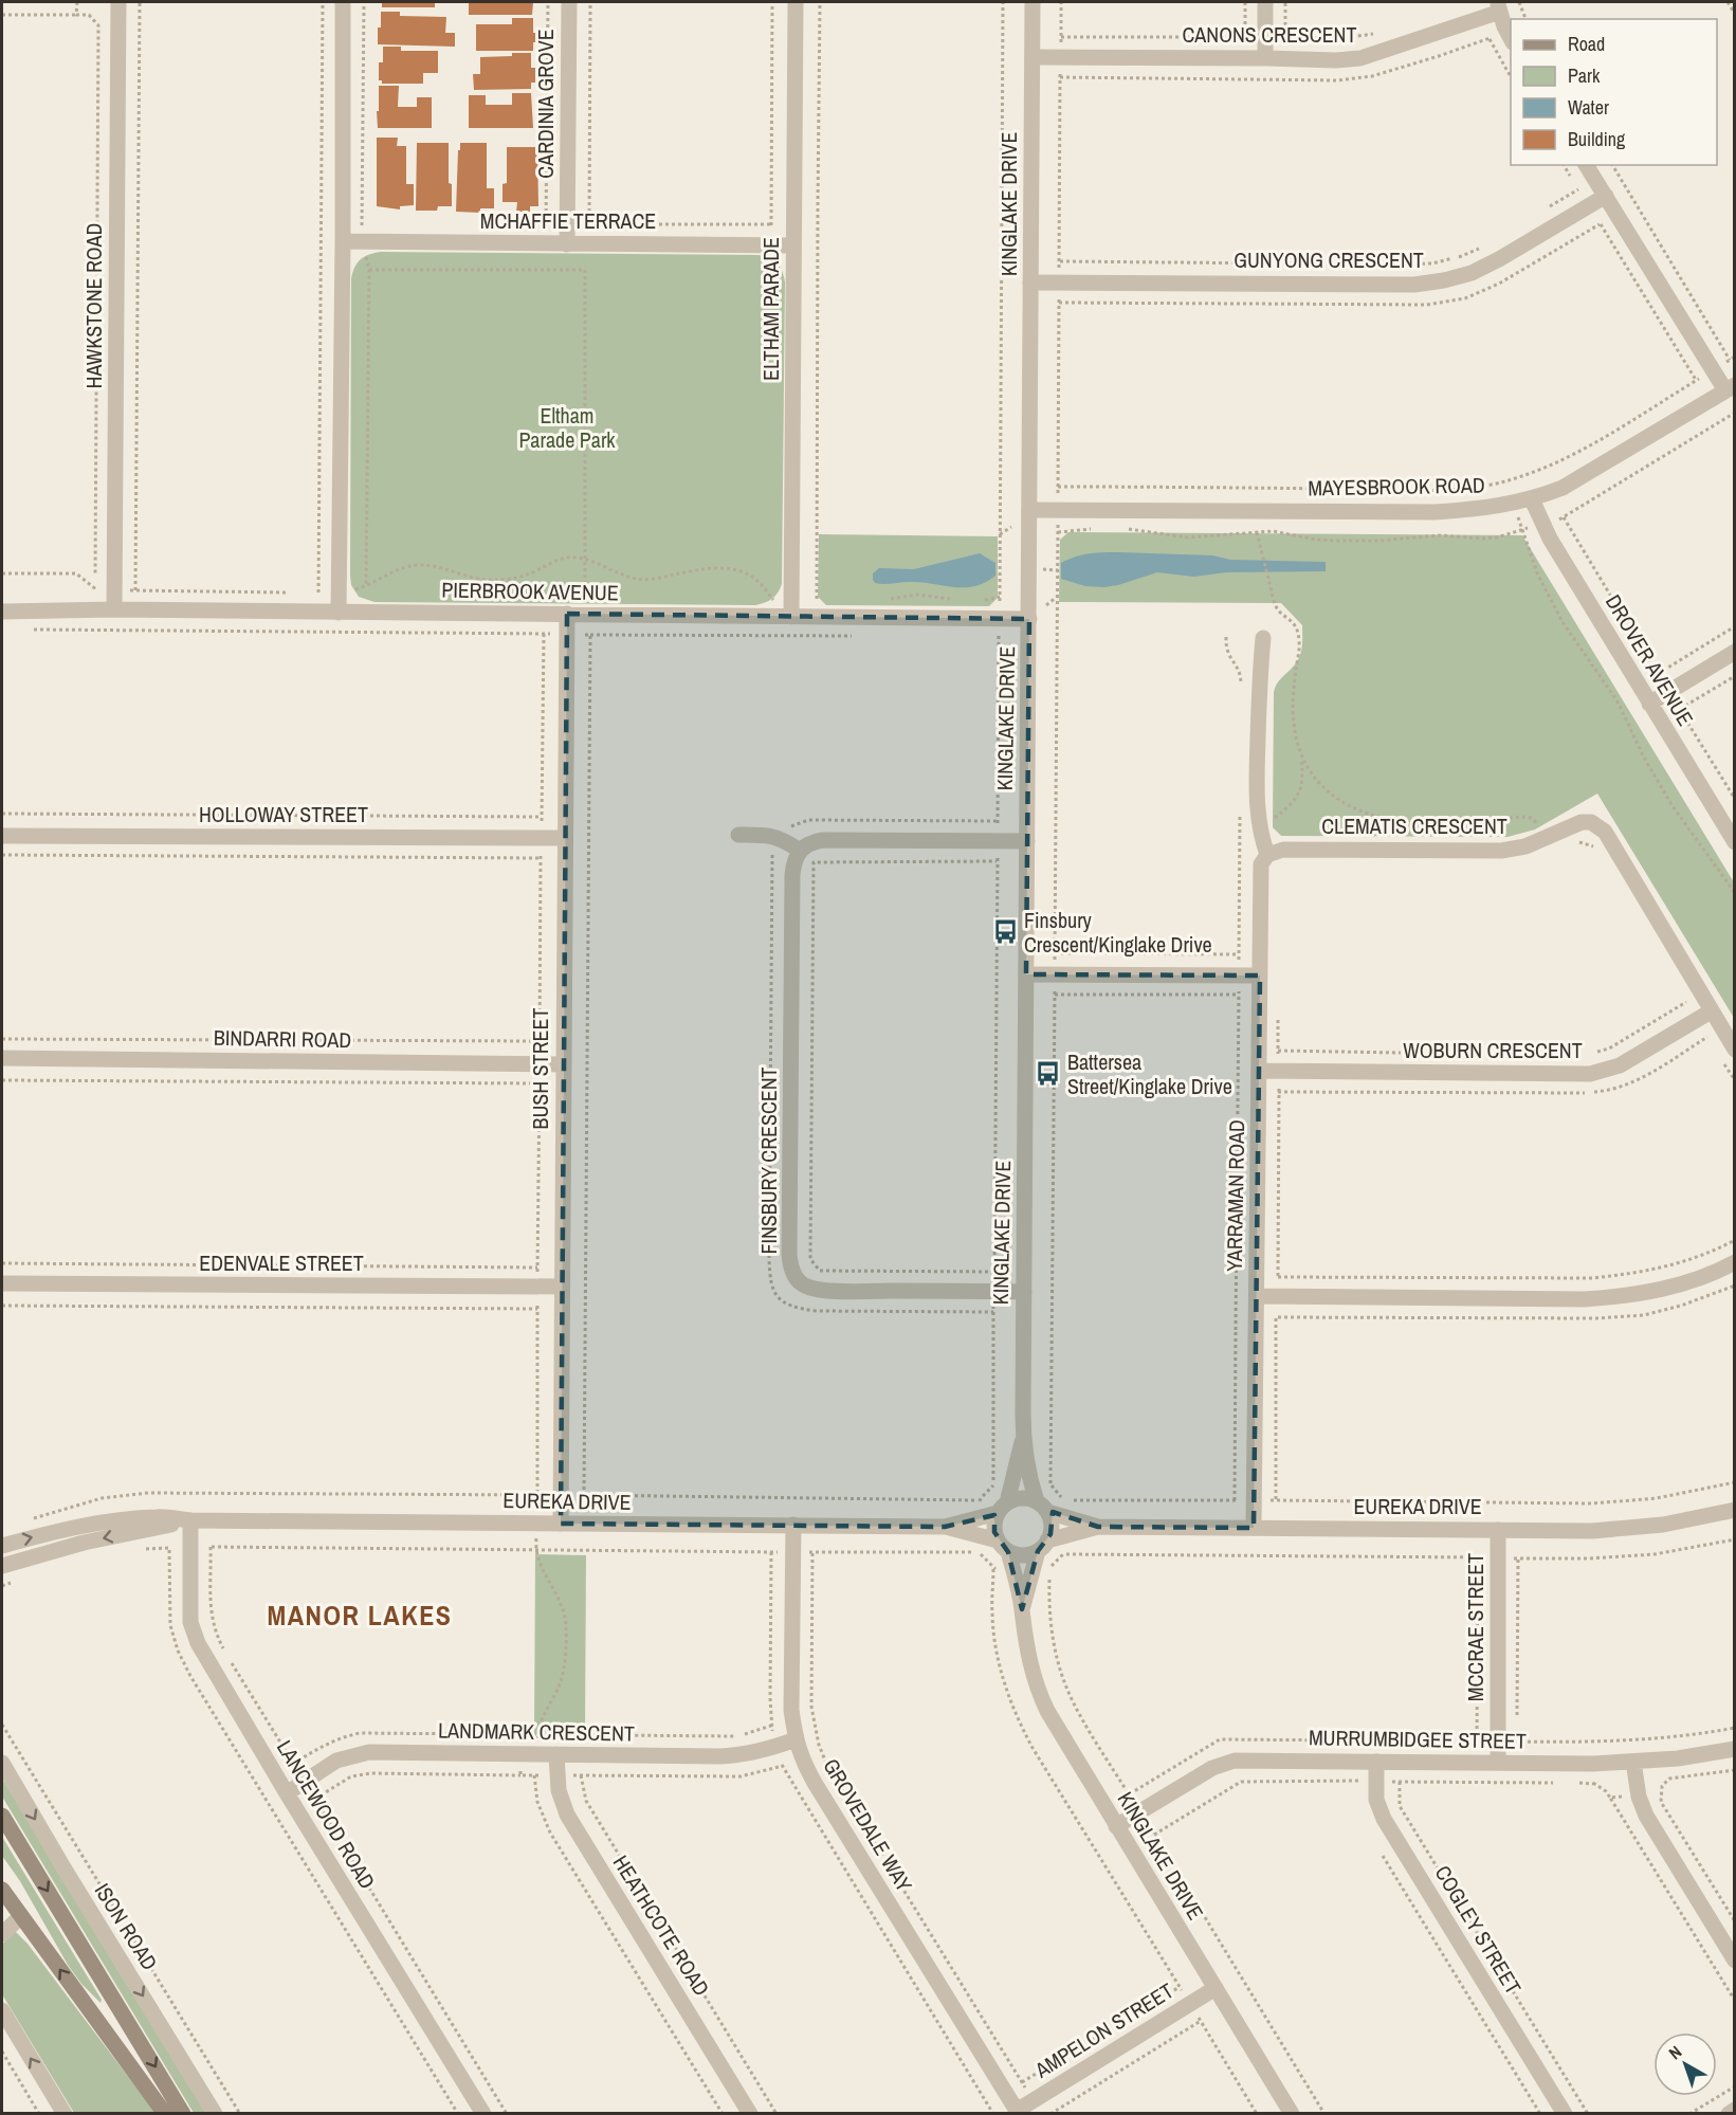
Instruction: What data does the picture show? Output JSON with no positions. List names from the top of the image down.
{
  "streets": {
    "street": [
      "CANONS CRESCENT",
      "CARDINIA GROVE",
      "KINGLAKE DRIVE",
      "MCHAFFIE TERRACE",
      "GUNYONG CRESCENT",
      "HAWKSTONE ROAD",
      "ELTHAM PARADE",
      "MAYESBROOK ROAD",
      "PIERBROOK AVENUE",
      "DROVER AVENUE",
      "HOLLOWAY STREET",
      "CLEMATIS CRESCENT",
      "BINDARRI ROAD",
      "WOBURN CRESCENT",
      "BUSH STREET",
      "FINSBURY CRESCENT",
      "YARRAMAN ROAD",
      "EDENVALE STREET",
      "EUREKA DRIVE",
      "MCCRAE STREET",
      "LANDMARK CRESCENT",
      "MURRUMBIDGEE STREET",
      "LANCEWOOD ROAD",
      "GROVEDALE WAY",
      "HEATHCOTE ROAD",
      "ISON ROAD",
      "COGLEY STREET",
      "AMPELON STREET"
    ]
  },
  "crossings": [
    ["CANONS CRESCENT", "KINGLAKE DRIVE"],
    ["CARDINIA GROVE", "MCHAFFIE TERRACE"],
    ["KINGLAKE DRIVE", "GUNYONG CRESCENT"],
    ["KINGLAKE DRIVE", "MAYESBROOK ROAD"],
    ["KINGLAKE DRIVE", "PIERBROOK AVENUE"],
    ["KINGLAKE DRIVE", "FINSBURY CRESCENT"],
    ["KINGLAKE DRIVE", "EUREKA DRIVE"],
    ["KINGLAKE DRIVE", "MURRUMBIDGEE STREET"],
    ["KINGLAKE DRIVE", "AMPELON STREET"],
    ["MCHAFFIE TERRACE", "ELTHAM PARADE"],
    ["HAWKSTONE ROAD", "PIERBROOK AVENUE"],
    ["ELTHAM PARADE", "PIERBROOK AVENUE"],
    ["MAYESBROOK ROAD", "DROVER AVENUE"],
    ["PIERBROOK AVENUE", "BUSH STREET"],
    ["HOLLOWAY STREET", "BUSH STREET"],
    ["CLEMATIS CRESCENT", "WOBURN CRESCENT"],
    ["CLEMATIS CRESCENT", "YARRAMAN ROAD"],
    ["BINDARRI ROAD", "BUSH STREET"],
    ["WOBURN CRESCENT", "YARRAMAN ROAD"],
    ["BUSH STREET", "EDENVALE STREET"],
    ["BUSH STREET", "EUREKA DRIVE"],
    ["YARRAMAN ROAD", "EUREKA DRIVE"],
    ["EUREKA DRIVE", "MCCRAE STREET"],
    ["EUREKA DRIVE", "LANCEWOOD ROAD"],
    ["EUREKA DRIVE", "GROVEDALE WAY"],
    ["MCCRAE STREET", "MURRUMBIDGEE STREET"],
    ["LANDMARK CRESCENT", "LANCEWOOD ROAD"],
    ["LANDMARK CRESCENT", "GROVEDALE WAY"],
    ["LANDMARK CRESCENT", "HEATHCOTE ROAD"],
    ["MURRUMBIDGEE STREET", "COGLEY STREET"],
    ["GROVEDALE WAY", "AMPELON STREET"]
  ],
  "one_way": ["ISON ROAD"],
  "districts": ["MANOR LAKES"],
  "parks": ["Eltham Parade Park"],
  "places": {
    "bus stop": ["Finsbury Crescent/Kinglake Drive", "Battersea Street/Kinglake Drive"]
  },
  "legend": [
    "Road",
    "Park",
    "Water",
    "Building"
  ],
  "north": "top left"
}
